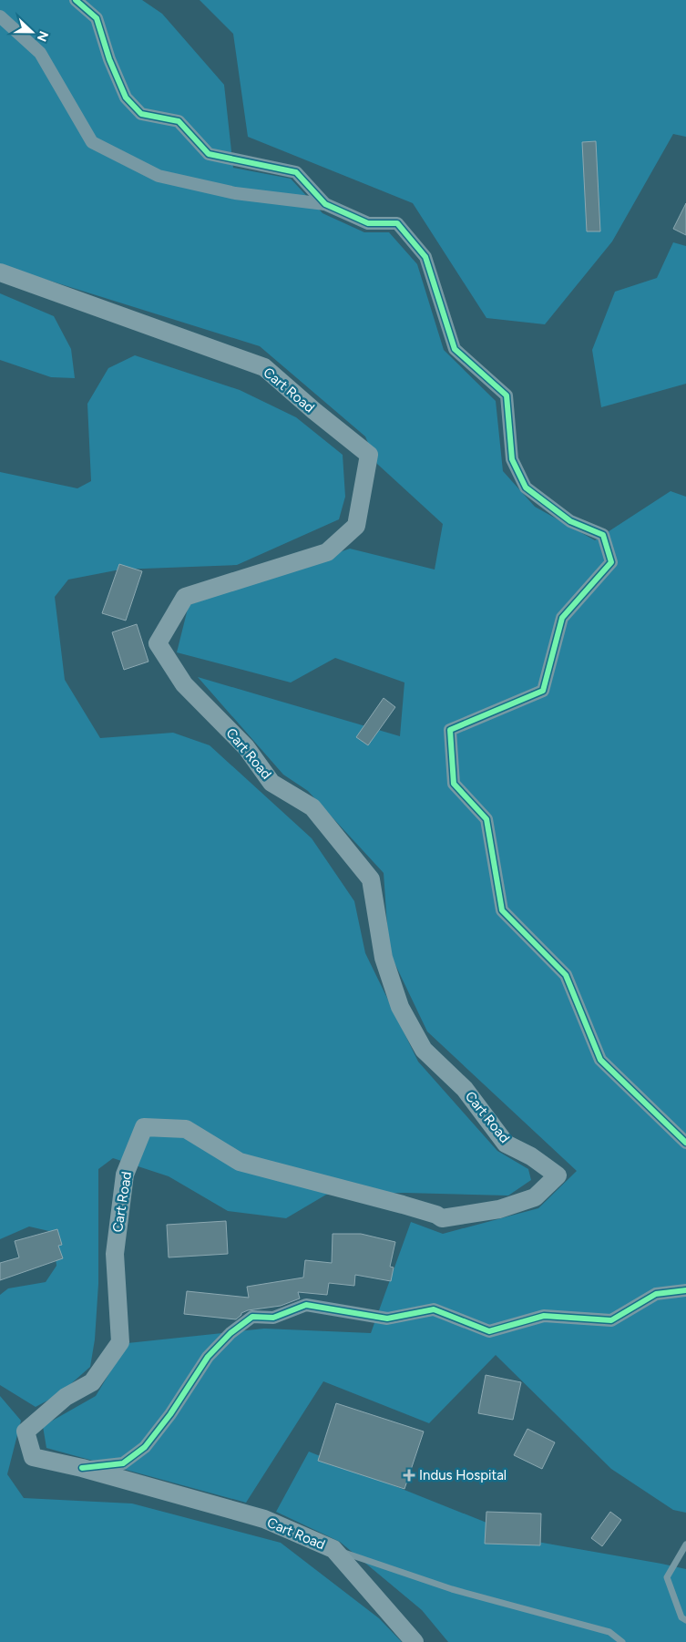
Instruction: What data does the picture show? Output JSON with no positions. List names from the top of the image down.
{
  "streets": {
    "main road": ["Cart Road"]
  },
  "places": {
    "health": ["Indus Hospital"]
  },
  "north": "right"
}
